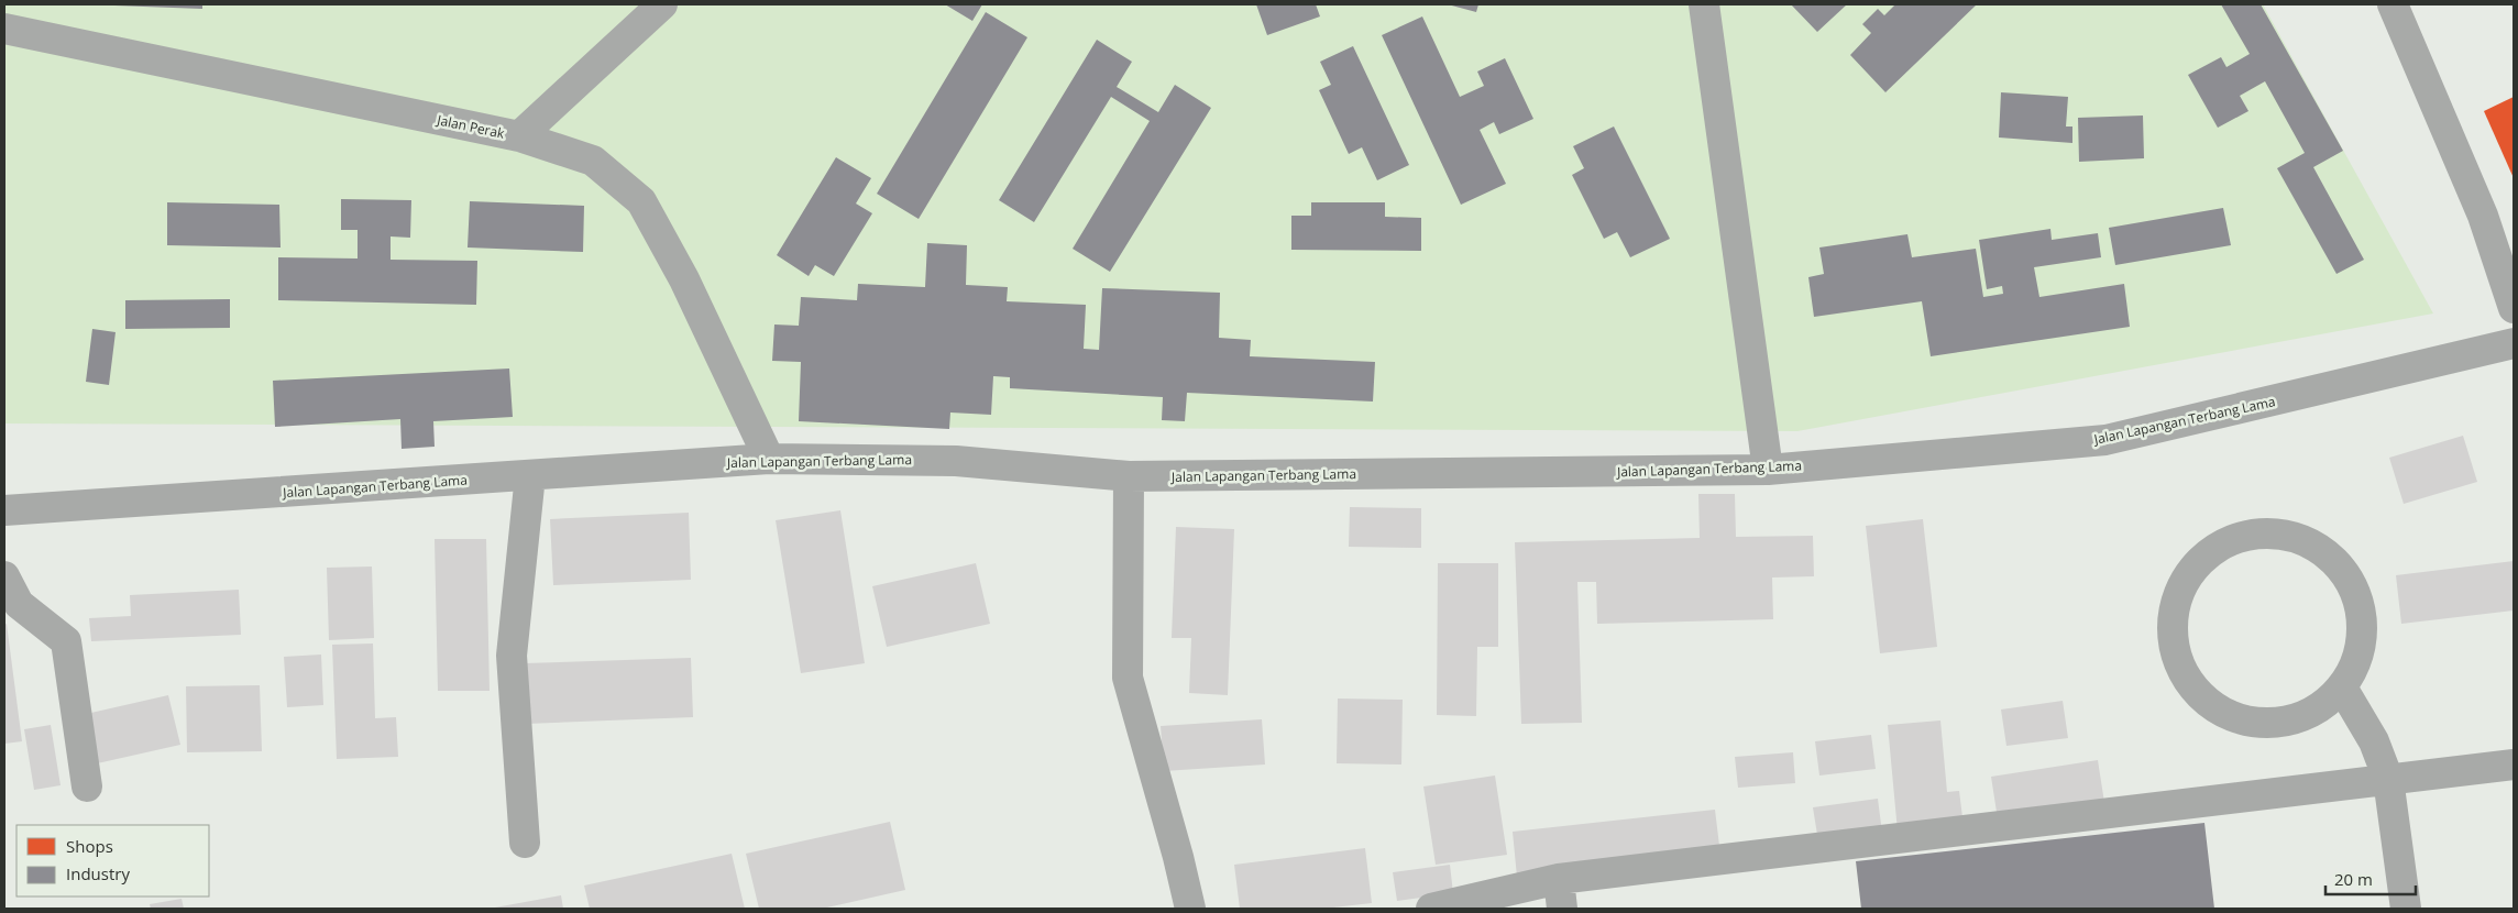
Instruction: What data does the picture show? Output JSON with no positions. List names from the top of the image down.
{
  "streets": {
    "street": ["Jalan Perak", "Jalan Lapangan Terbang Lama"]
  },
  "crossings": [
    ["Jalan Perak", "Jalan Lapangan Terbang Lama"]
  ],
  "legend": ["Shops", "Industry"],
  "scale_bar": "20 m"
}
